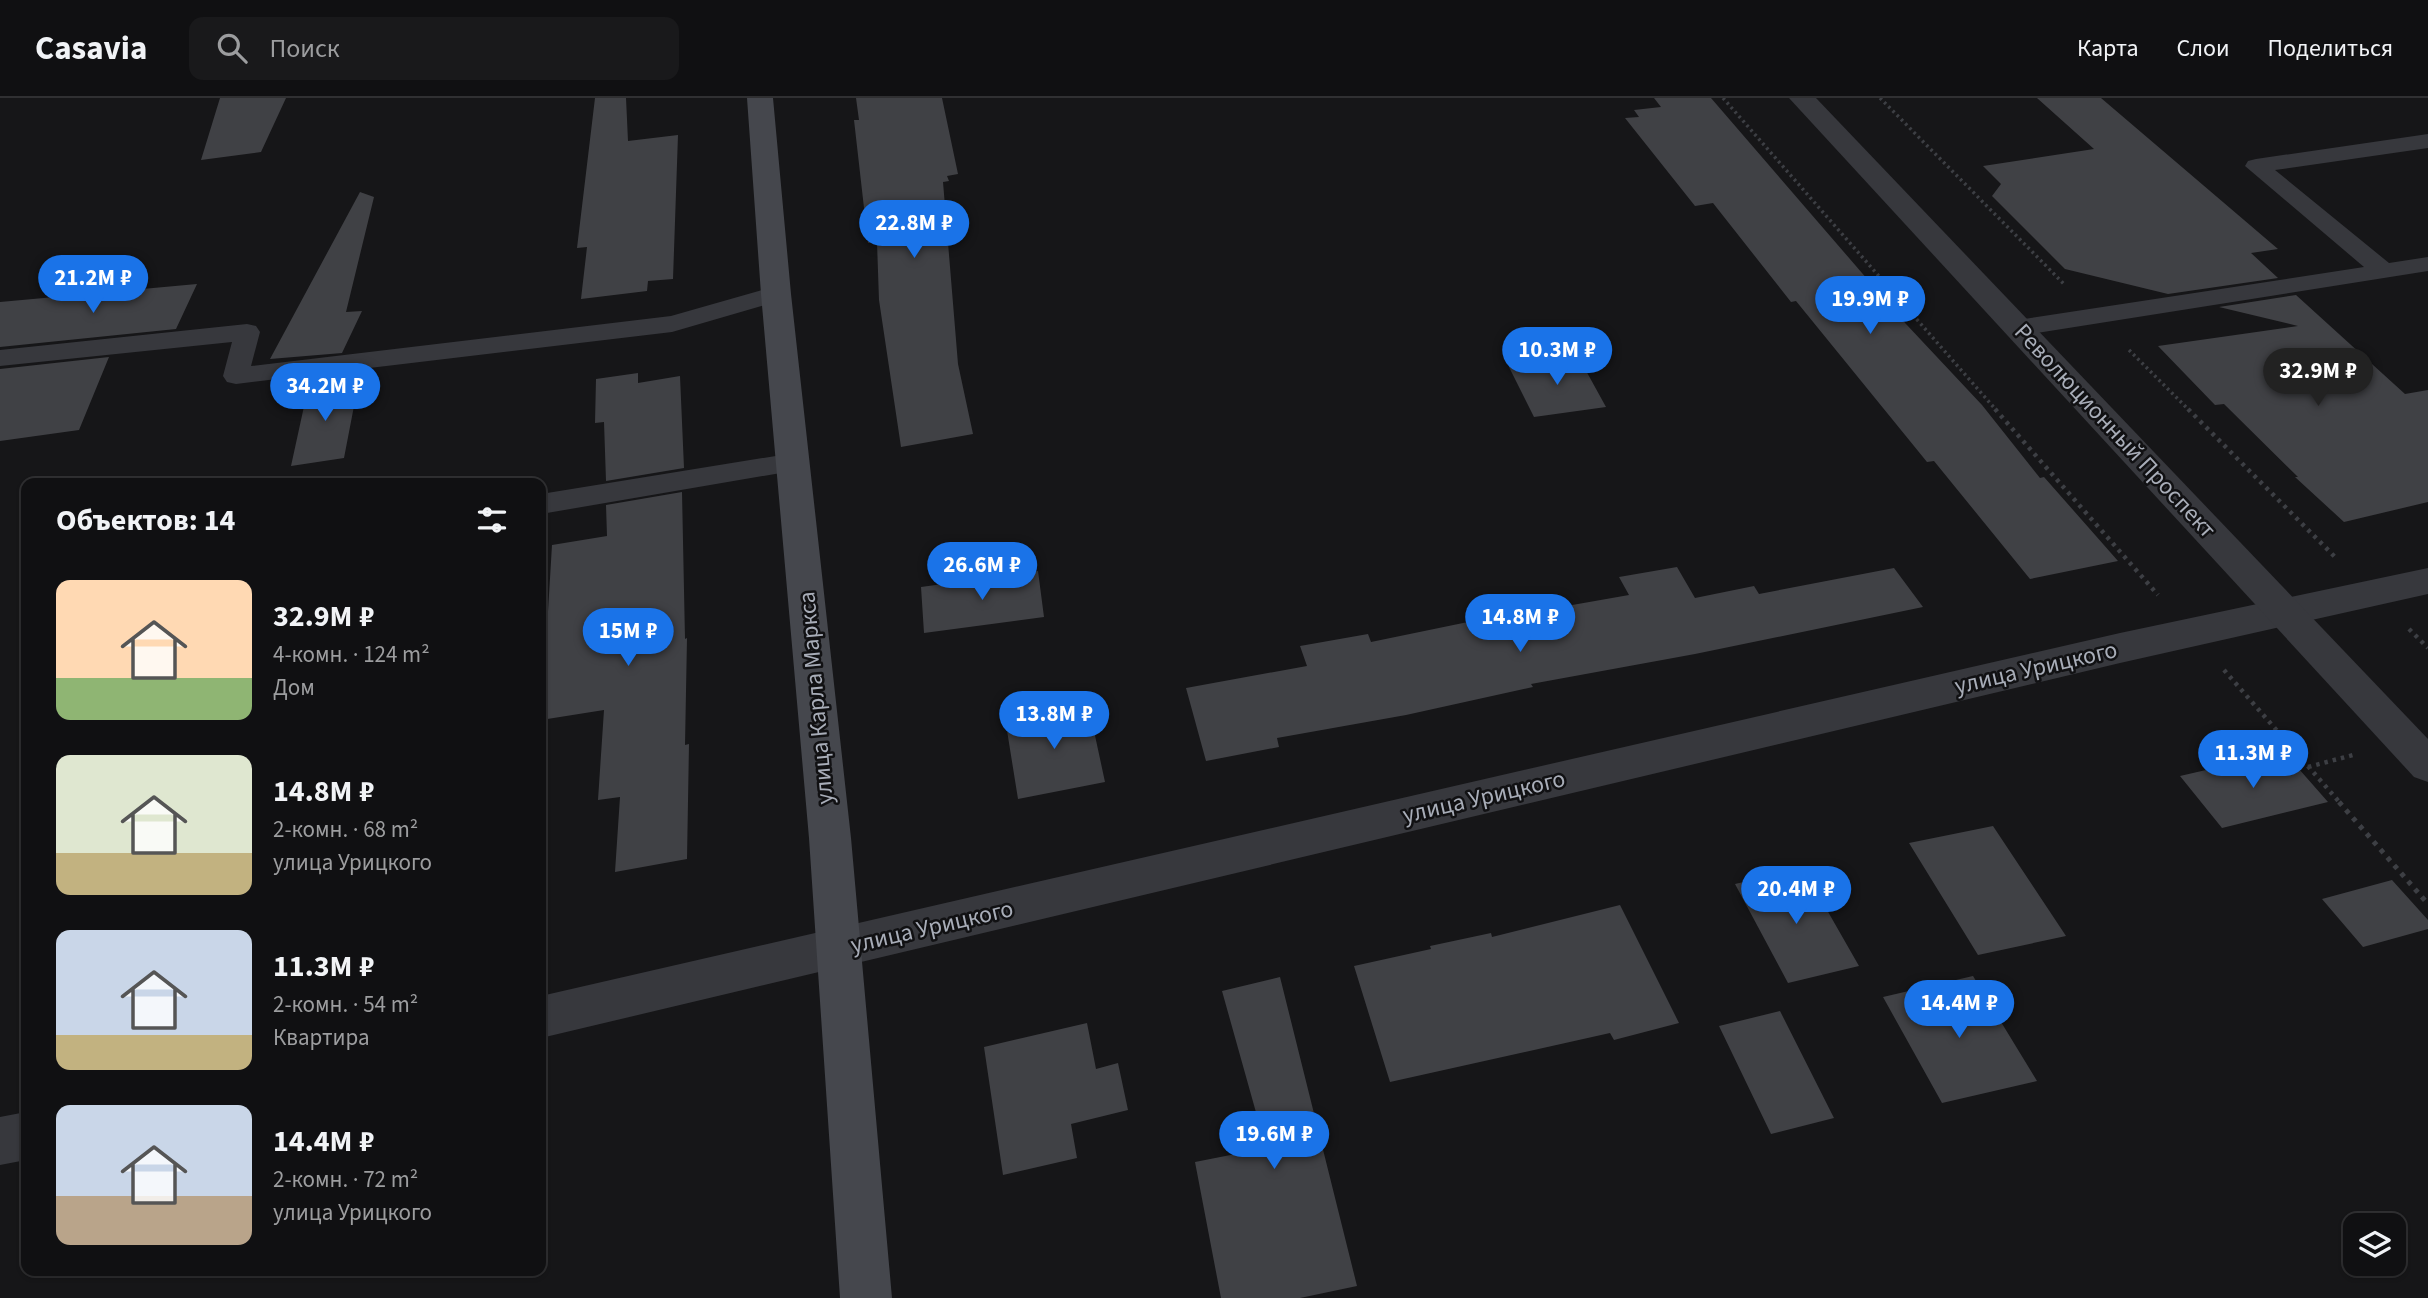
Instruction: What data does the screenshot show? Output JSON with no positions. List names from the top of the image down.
{
  "streets": {
    "main road": ["улица Карла Маркса"],
    "street": ["Революционный Проспект", "улица Урицкого"]
  },
  "crossings": [
    ["Революционный Проспект", "улица Урицкого"],
    ["улица Урицкого", "улица Карла Маркса"]
  ],
  "page": {
    "header": "Casavia",
    "search": "Поиск",
    "nav": ["Карта", "Слои", "Поделиться"],
    "price": [
      "22.8M ₽",
      "21.2M ₽",
      "19.9M ₽",
      "10.3M ₽",
      "32.9M ₽",
      "34.2M ₽",
      "26.6M ₽",
      "14.8M ₽",
      "15M ₽",
      "13.8M ₽",
      "11.3M ₽",
      "20.4M ₽",
      "14.4M ₽",
      "19.6M ₽"
    ],
    "heading": "Объектов: 14",
    "list": [
      {
        "name": "32.9M ₽",
        "note": "4-комн. · 124 m² · Дом"
      },
      {
        "name": "14.8M ₽",
        "note": "2-комн. · 68 m² · улица Урицкого"
      },
      {
        "name": "11.3M ₽",
        "note": "2-комн. · 54 m² · Квартира"
      },
      {
        "name": "14.4M ₽",
        "note": "2-комн. · 72 m² · улица Урицкого"
      }
    ]
  }
}
